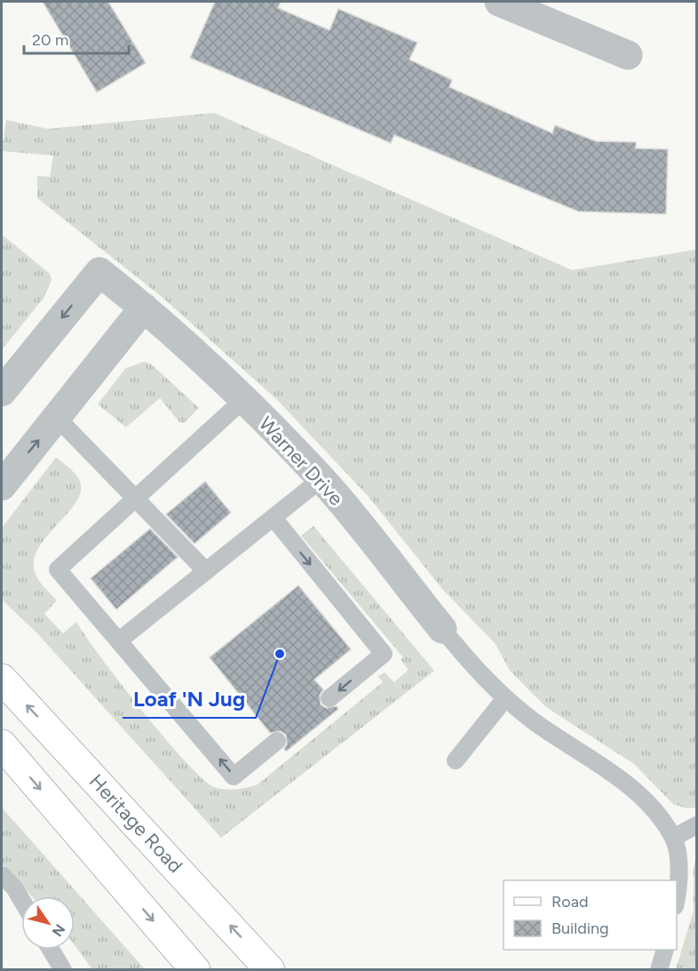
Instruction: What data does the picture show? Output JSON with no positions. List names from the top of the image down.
{
  "streets": {
    "main road": ["Heritage Road"],
    "street": ["Warner Drive"]
  },
  "places": ["Loaf 'N Jug"],
  "legend": ["Road", "Building"],
  "scale_bar": "20 m",
  "north": "bottom right"
}
